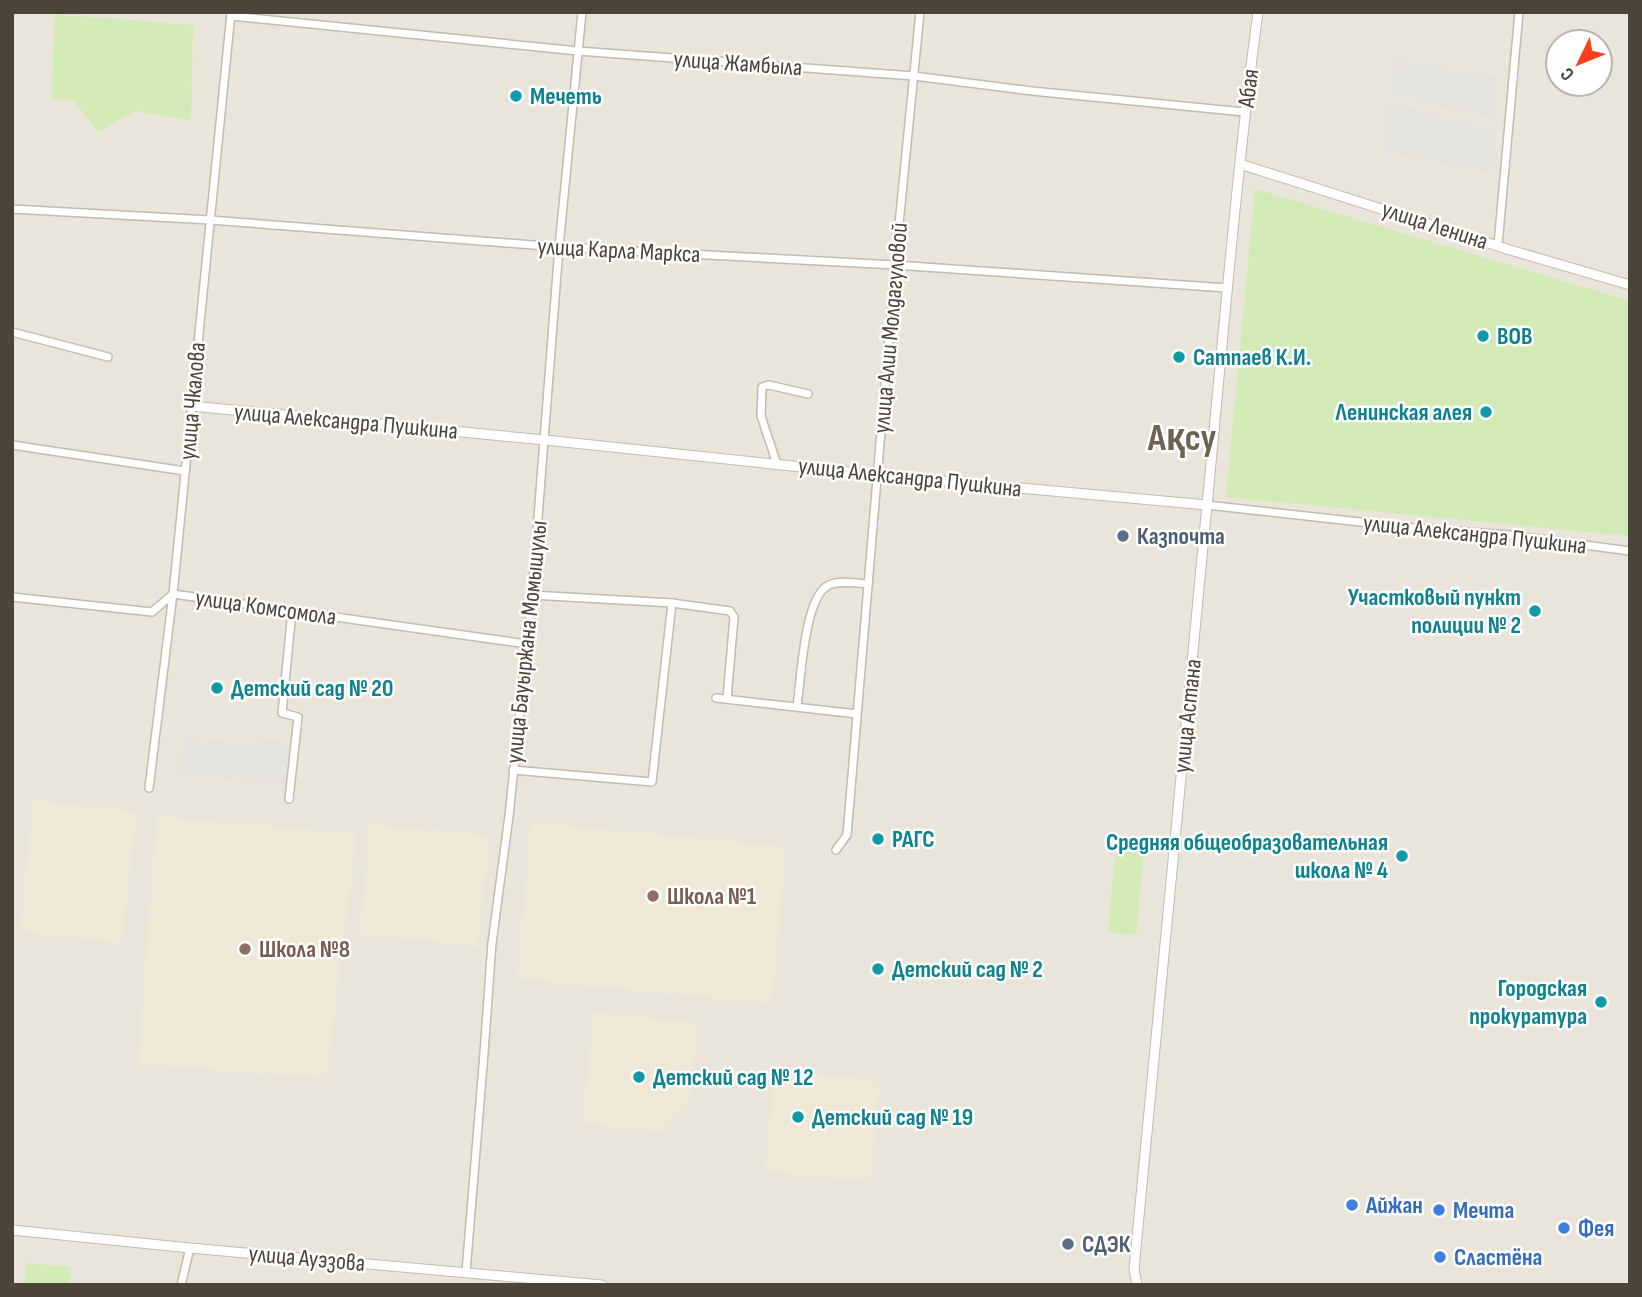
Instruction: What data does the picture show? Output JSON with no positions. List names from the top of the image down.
{
  "streets": {
    "street": [
      "улица Жамбыла",
      "Абая",
      "улица Ленина",
      "улица Карла Маркса",
      "улица Алии Молдагуловой",
      "улица Чкалова",
      "улица Александра Пушкина",
      "улица Комсомола",
      "улица Бауыржана Момышулы",
      "улица Астана",
      "улица Ауэзова"
    ]
  },
  "crossings": [
    ["улица Жамбыла", "Абая"],
    ["улица Жамбыла", "улица Алии Молдагуловой"],
    ["улица Жамбыла", "улица Чкалова"],
    ["улица Жамбыла", "улица Бауыржана Момышулы"],
    ["Абая", "улица Ленина"],
    ["Абая", "улица Астана"],
    ["улица Ленина", "улица Астана"],
    ["улица Карла Маркса", "улица Алии Молдагуловой"],
    ["улица Карла Маркса", "улица Чкалова"],
    ["улица Карла Маркса", "улица Бауыржана Момышулы"],
    ["улица Карла Маркса", "улица Астана"],
    ["улица Алии Молдагуловой", "улица Александра Пушкина"],
    ["улица Чкалова", "улица Александра Пушкина"],
    ["улица Чкалова", "улица Комсомола"],
    ["улица Александра Пушкина", "улица Бауыржана Момышулы"],
    ["улица Александра Пушкина", "улица Астана"],
    ["улица Комсомола", "улица Бауыржана Момышулы"],
    ["улица Бауыржана Момышулы", "улица Ауэзова"]
  ],
  "districts": ["Ақсу"],
  "places": [
    "Мечеть",
    "ВОВ",
    "Сатпаев К.И.",
    "Ленинская алея",
    "Казпочта",
    "Участковый пункт полиции № 2",
    "Детский сад № 20",
    "РАГС",
    "Средняя общеобразовательная школа № 4",
    "Школа №1",
    "Школа №8",
    "Детский сад № 2",
    "Городская прокуратура",
    "Детский сад № 12",
    "Детский сад № 19",
    "Айжан",
    "Мечта",
    "Фея",
    "СДЭК",
    "Сластёна"
  ],
  "north": "bottom left"
}
